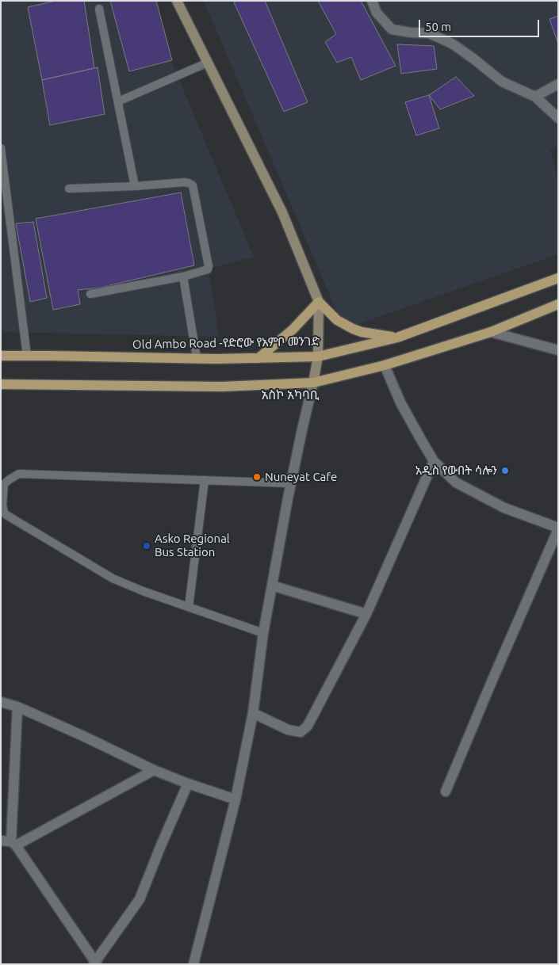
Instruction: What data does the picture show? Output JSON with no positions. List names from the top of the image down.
{
  "streets": {
    "main road": ["Old Ambo Road -የድሮው የአምቦ መንገድ"]
  },
  "districts": ["አስኮ አካባቢ"],
  "places": ["አዲስ የውበት ሳሎን", "Nuneyat Cafe", "Asko Regional Bus Station"],
  "scale_bar": "50 m"
}
